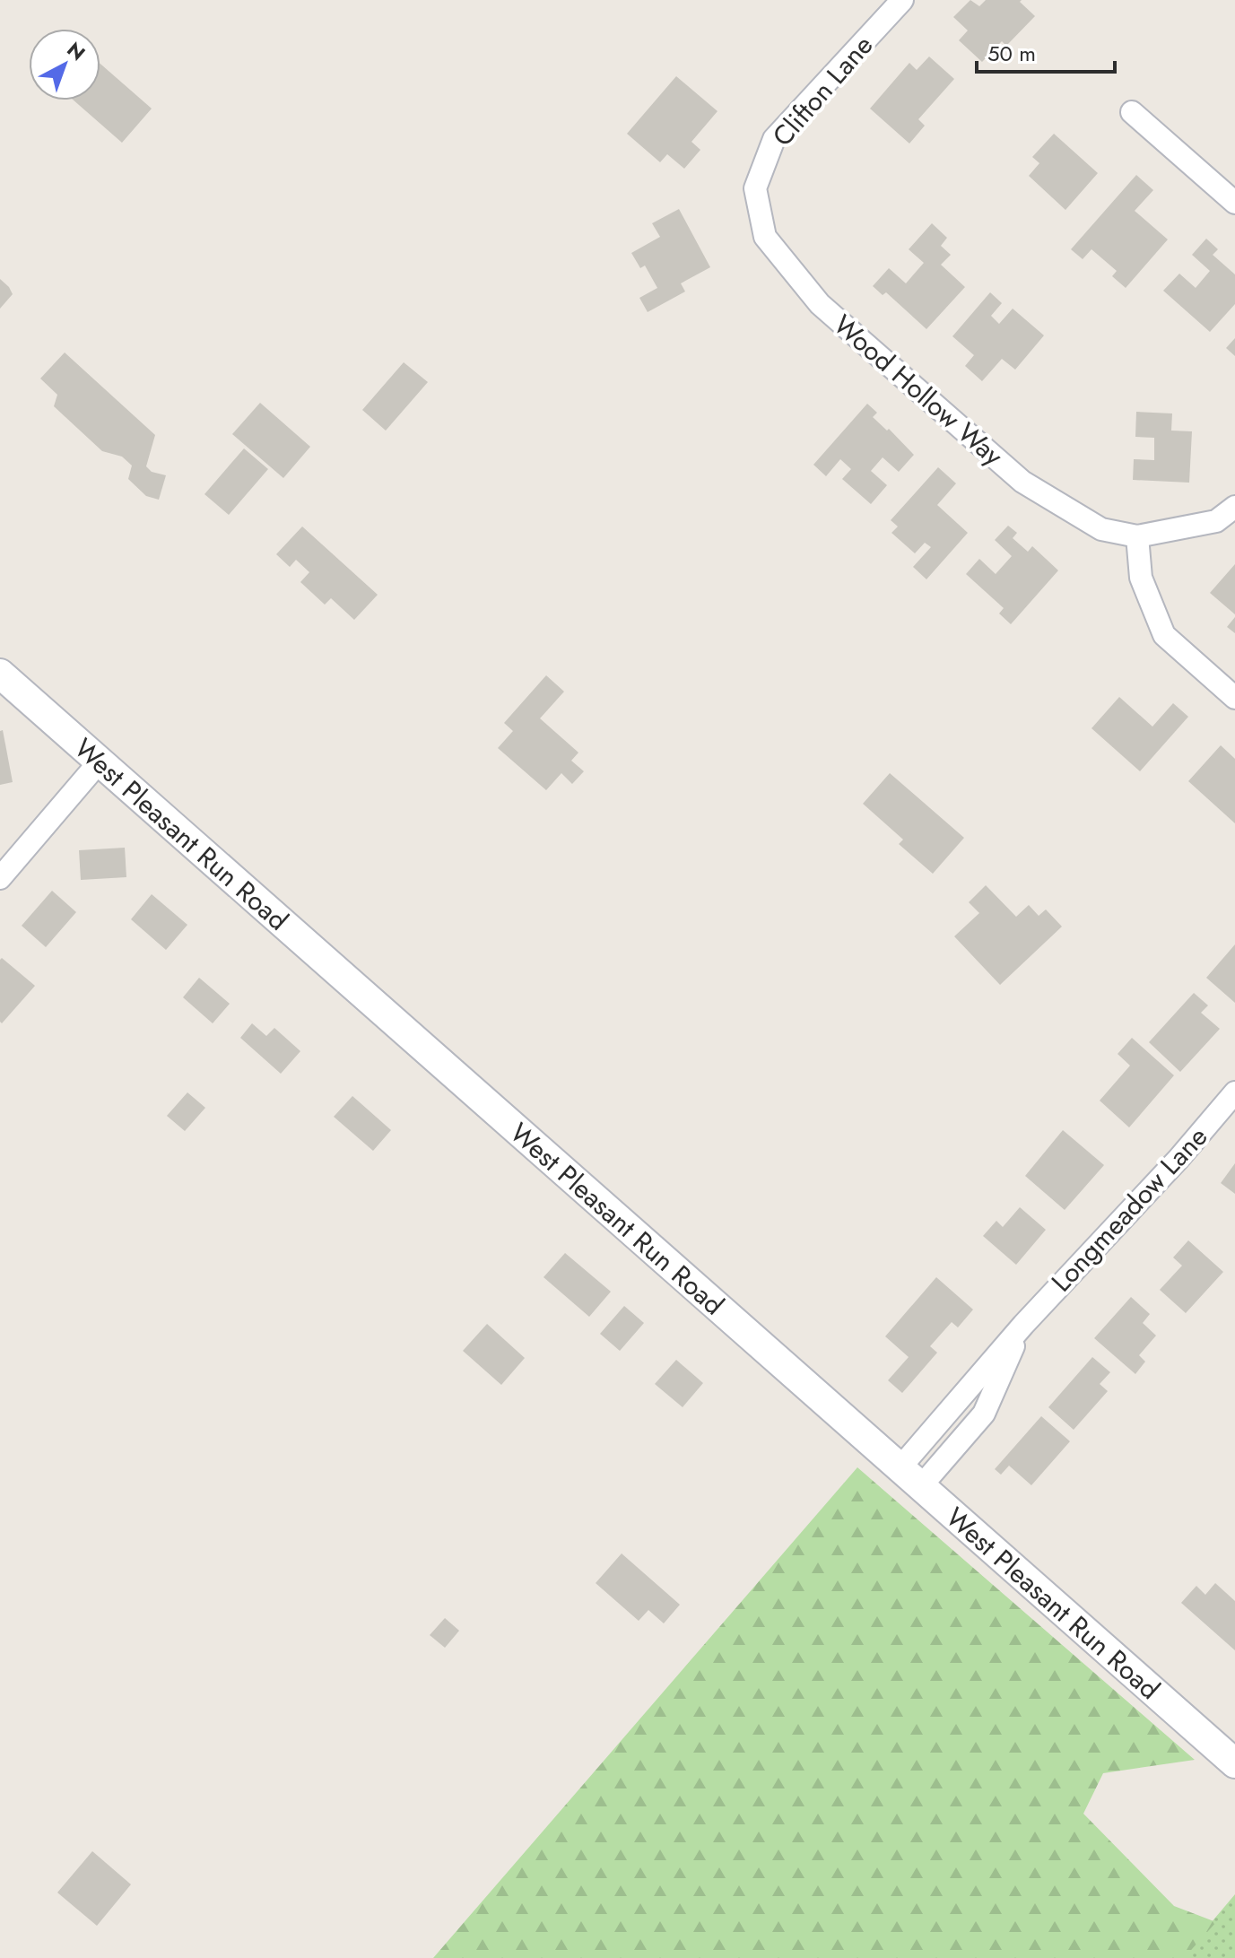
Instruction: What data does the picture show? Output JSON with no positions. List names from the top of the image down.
{
  "streets": {
    "main road": ["West Pleasant Run Road"],
    "street": ["Clifton Lane", "Wood Hollow Way", "Longmeadow Lane"]
  },
  "crossings": [
    ["Clifton Lane", "Wood Hollow Way"],
    ["West Pleasant Run Road", "Longmeadow Lane"]
  ],
  "scale_bar": "50 m",
  "north": "top right"
}
